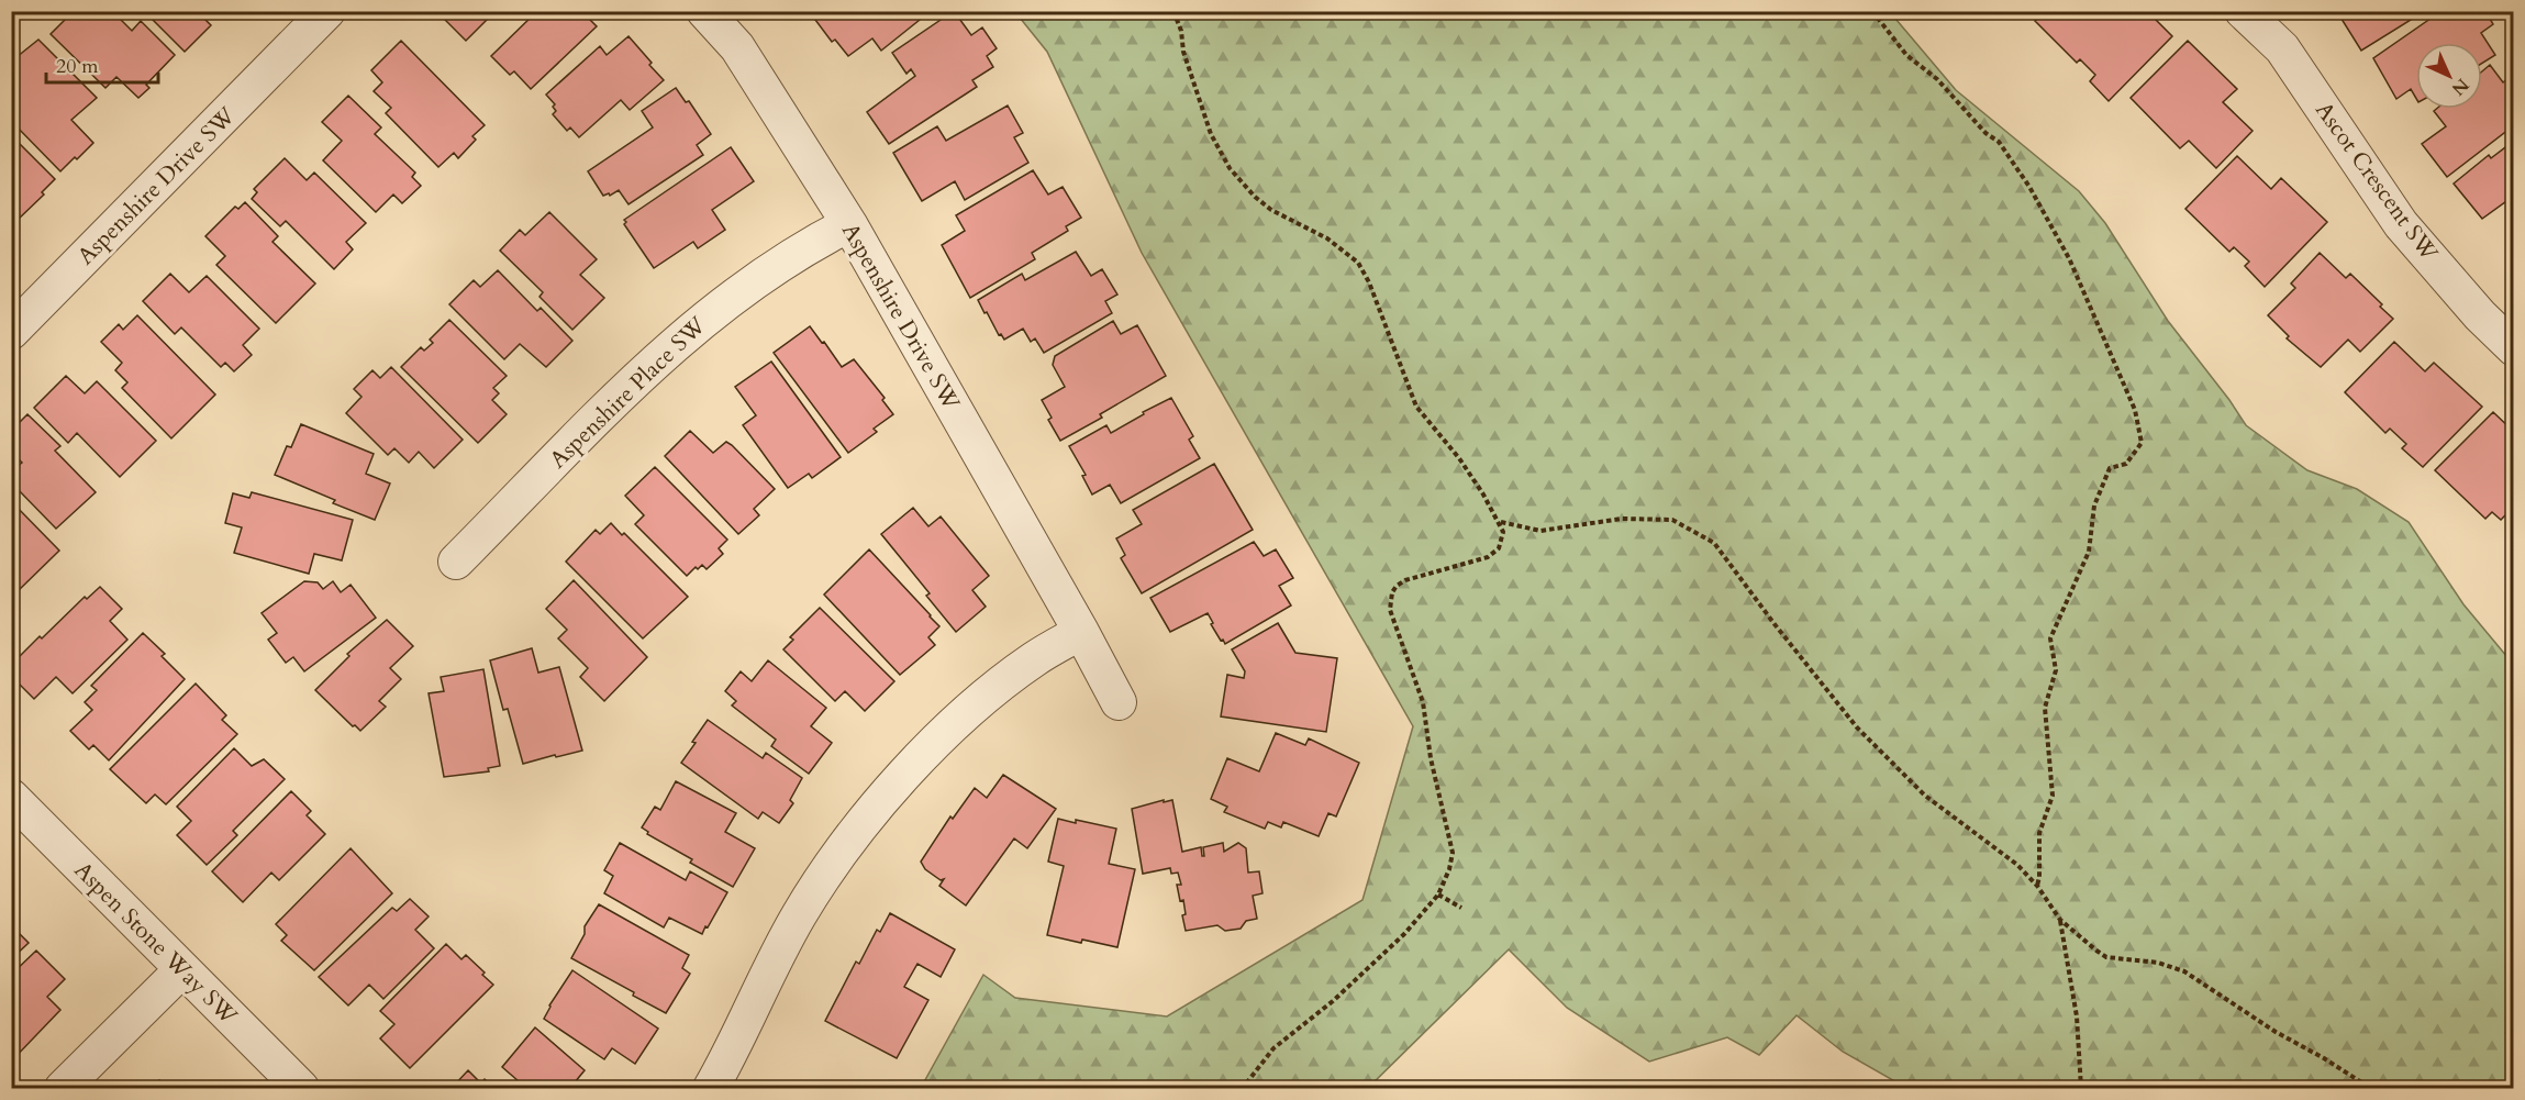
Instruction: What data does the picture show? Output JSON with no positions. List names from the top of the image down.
{
  "streets": {
    "street": [
      "Ascot Crescent SW",
      "Aspenshire Drive SW",
      "Aspenshire Place SW",
      "Aspen Stone Way SW"
    ]
  },
  "crossings": [
    ["Aspenshire Drive SW", "Aspenshire Place SW"]
  ],
  "scale_bar": "20 m",
  "north": "bottom right"
}
